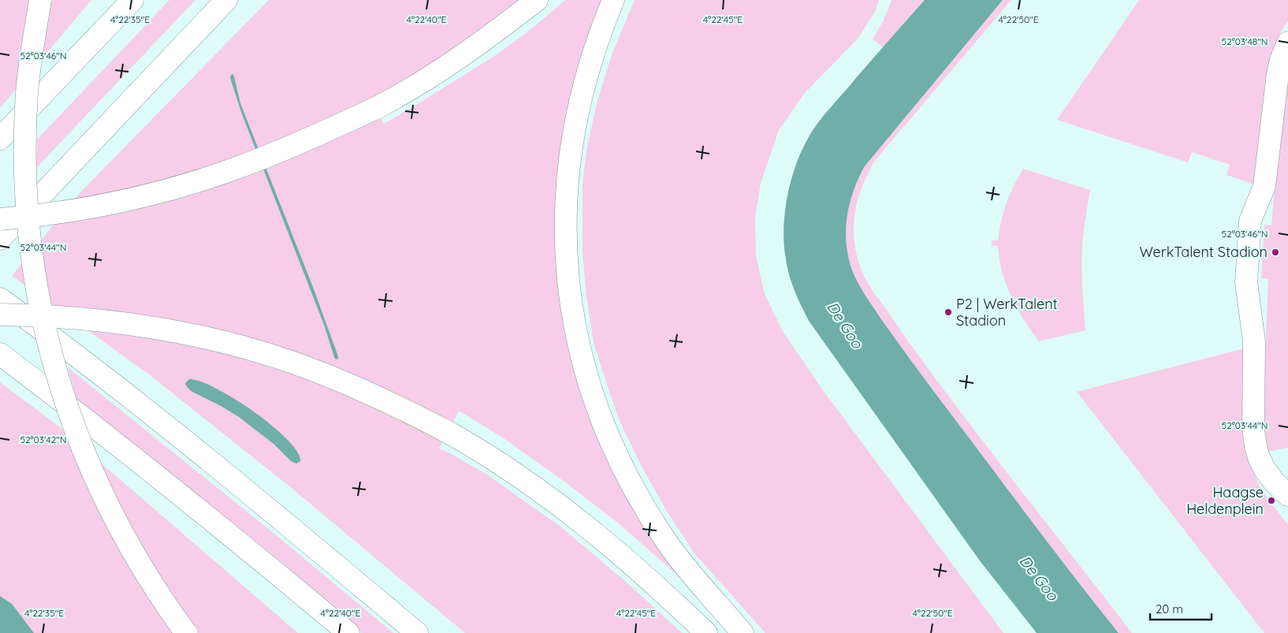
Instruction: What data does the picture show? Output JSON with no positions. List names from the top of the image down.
{
  "water": ["De Goo"],
  "places": ["WerkTalent Stadion", "P2 | WerkTalent Stadion", "Haagse Heldenplein"],
  "scale_bar": "20 m",
  "coordinates": [
    "4°22'35\"E",
    "4°22'40\"E",
    "4°22'45\"E",
    "4°22'50\"E",
    "52°03'48\"N",
    "52°03'46\"N",
    "52°03'44\"N",
    "52°03'42\"N"
  ]
}
